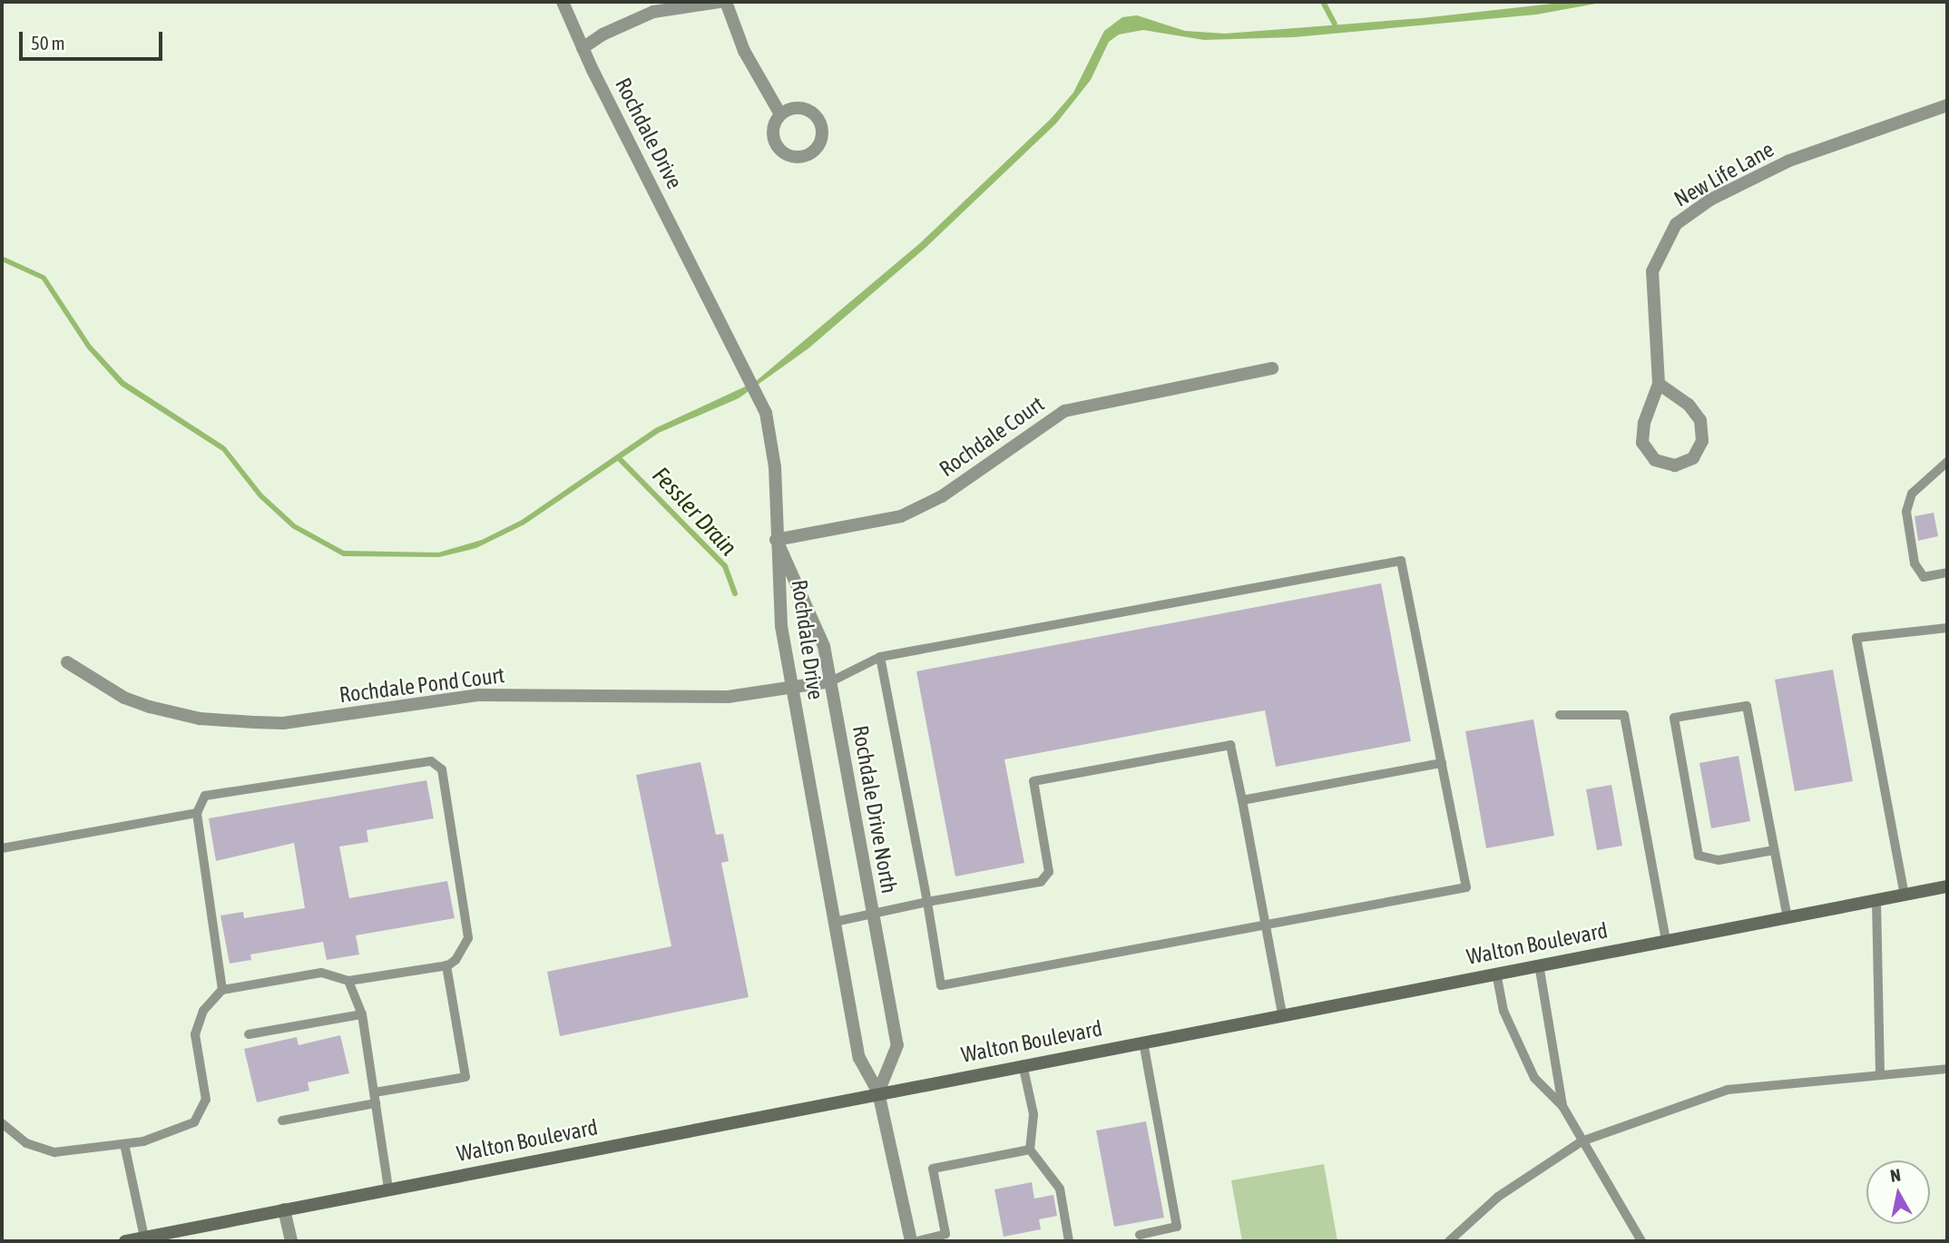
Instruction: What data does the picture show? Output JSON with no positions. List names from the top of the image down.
{
  "streets": {
    "main road": ["Walton Boulevard"],
    "street": [
      "Rochdale Drive",
      "New Life Lane",
      "Rochdale Court",
      "Rochdale Pond Court",
      "Rochdale Drive North"
    ]
  },
  "crossings": [
    ["Rochdale Drive", "Rochdale Court"],
    ["Rochdale Drive", "Rochdale Pond Court"],
    ["Rochdale Drive", "Rochdale Drive North"],
    ["Rochdale Drive", "Walton Boulevard"],
    ["Rochdale Court", "Rochdale Drive North"],
    ["Rochdale Pond Court", "Rochdale Drive North"],
    ["Rochdale Drive North", "Walton Boulevard"]
  ],
  "water": ["Fessler Drain"],
  "scale_bar": "50 m",
  "north": "top"
}
